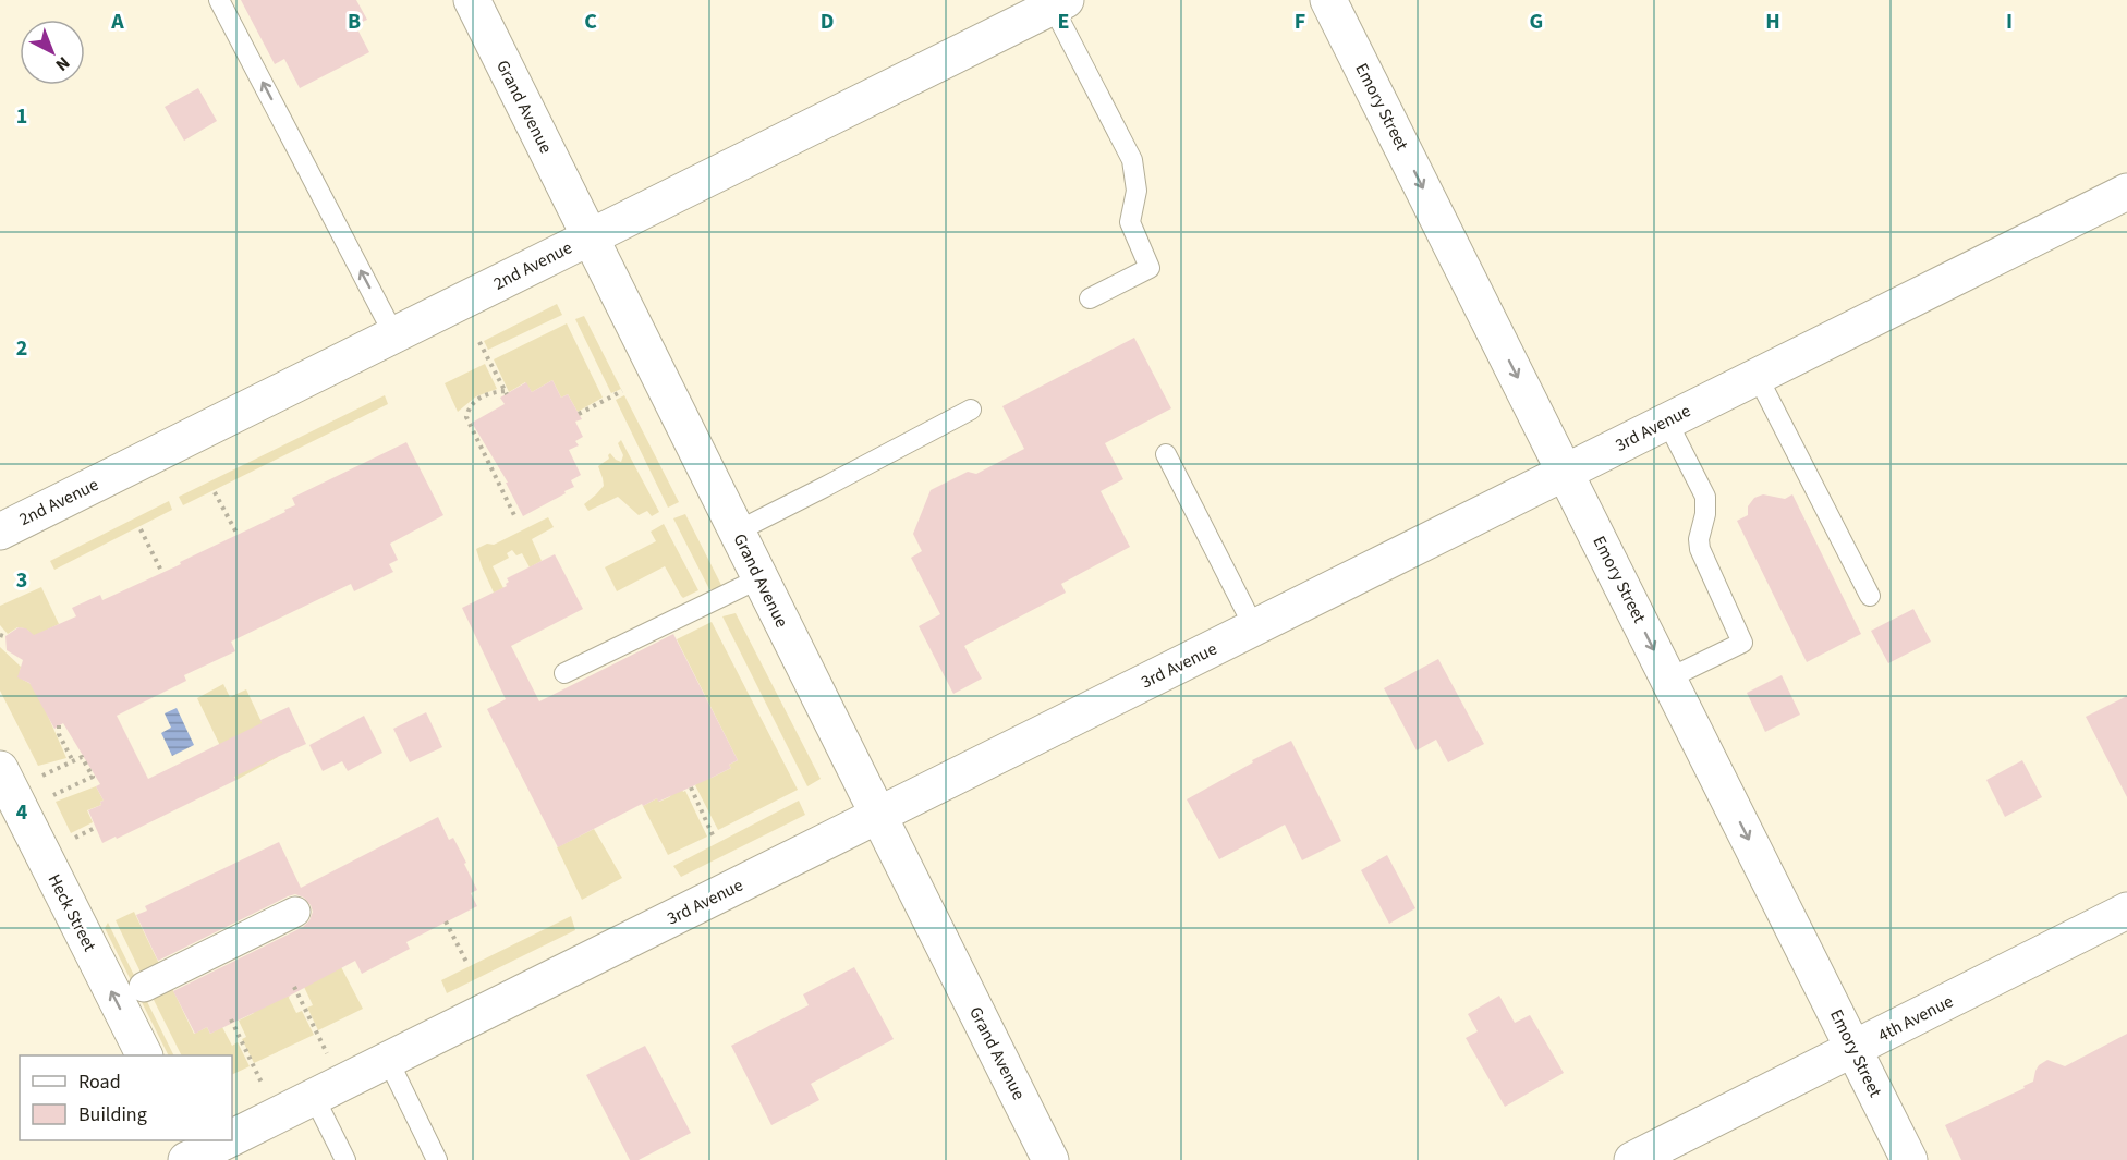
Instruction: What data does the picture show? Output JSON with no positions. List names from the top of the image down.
{
  "streets": {
    "street": [
      "Grand Avenue",
      "Emory Street",
      "2nd Avenue",
      "3rd Avenue",
      "Heck Street",
      "4th Avenue"
    ]
  },
  "crossings": [
    ["Grand Avenue", "2nd Avenue"],
    ["Grand Avenue", "3rd Avenue"],
    ["Emory Street", "3rd Avenue"],
    ["Emory Street", "4th Avenue"]
  ],
  "one_way": ["Emory Street", "Heck Street"],
  "legend": ["Road", "Building"],
  "north": "bottom right",
  "grid": {
    "columns": [
      "A",
      "B",
      "C",
      "D",
      "E",
      "F",
      "G",
      "H",
      "I"
    ],
    "rows": [
      "1",
      "2",
      "3",
      "4"
    ]
  }
}
